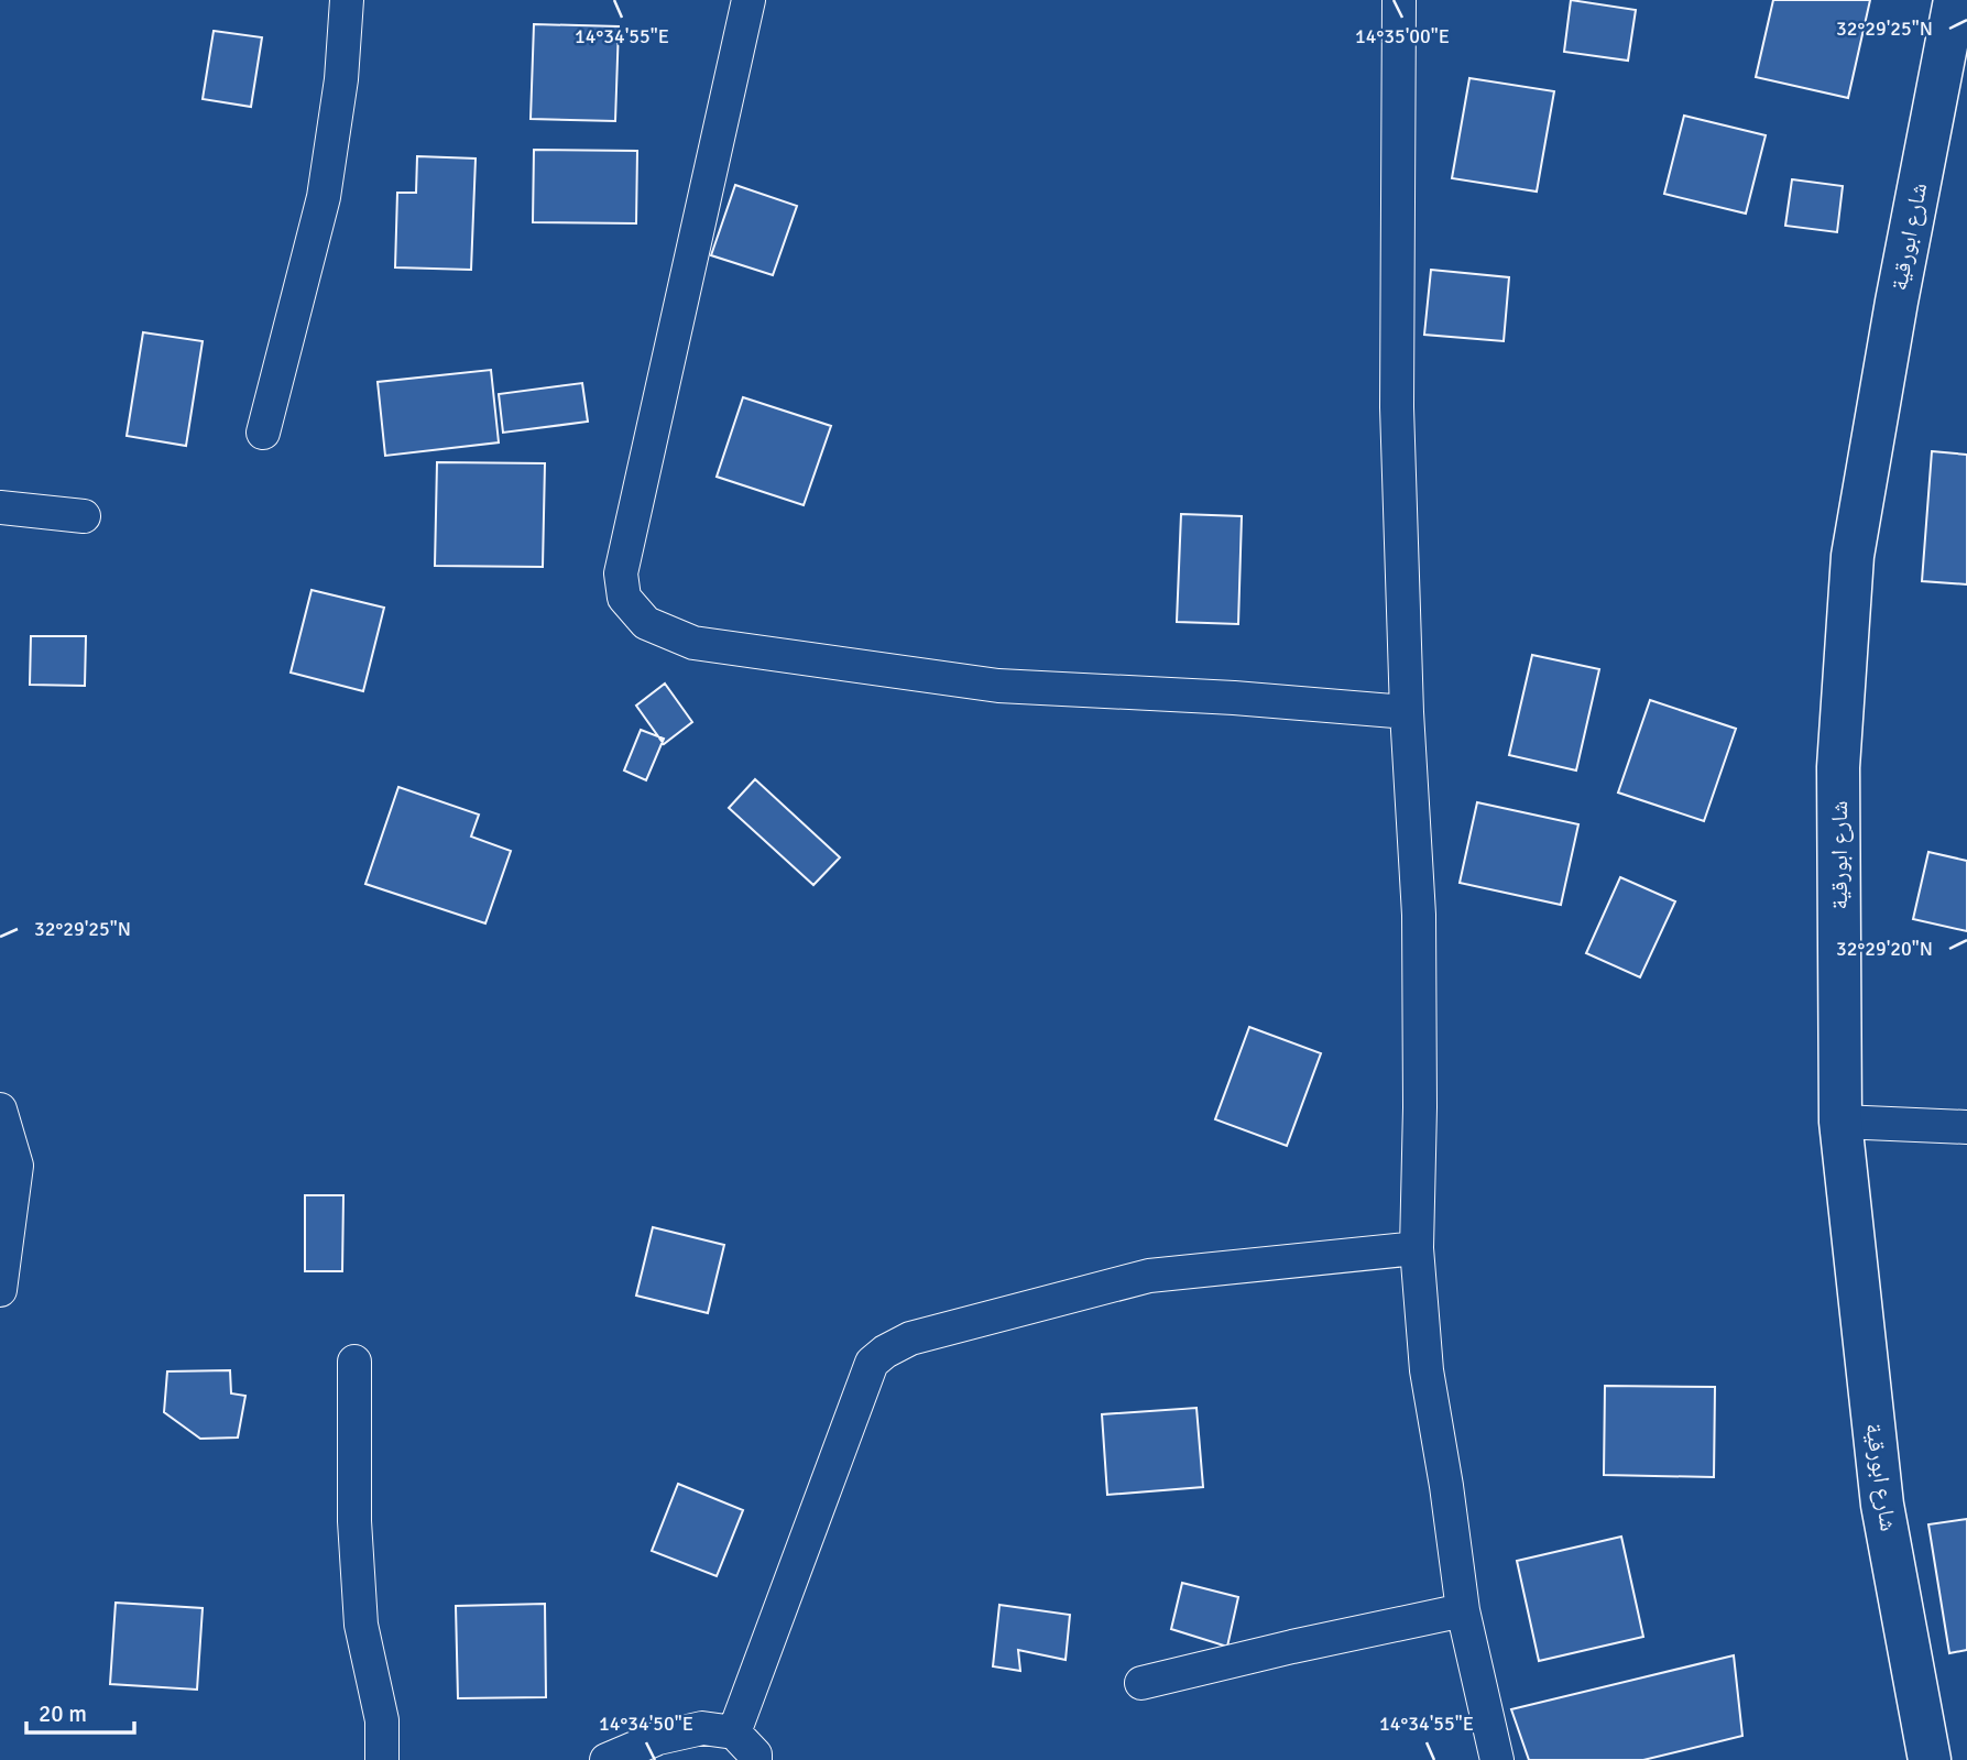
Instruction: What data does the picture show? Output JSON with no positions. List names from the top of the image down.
{
  "streets": {
    "main road": ["شارع ابورقية"]
  },
  "scale_bar": "20 m",
  "coordinates": [
    "32°29'25\"N",
    "14°34'55\"E",
    "14°35'00\"E",
    "32°29'20\"N",
    "14°34'50\"E"
  ]
}
